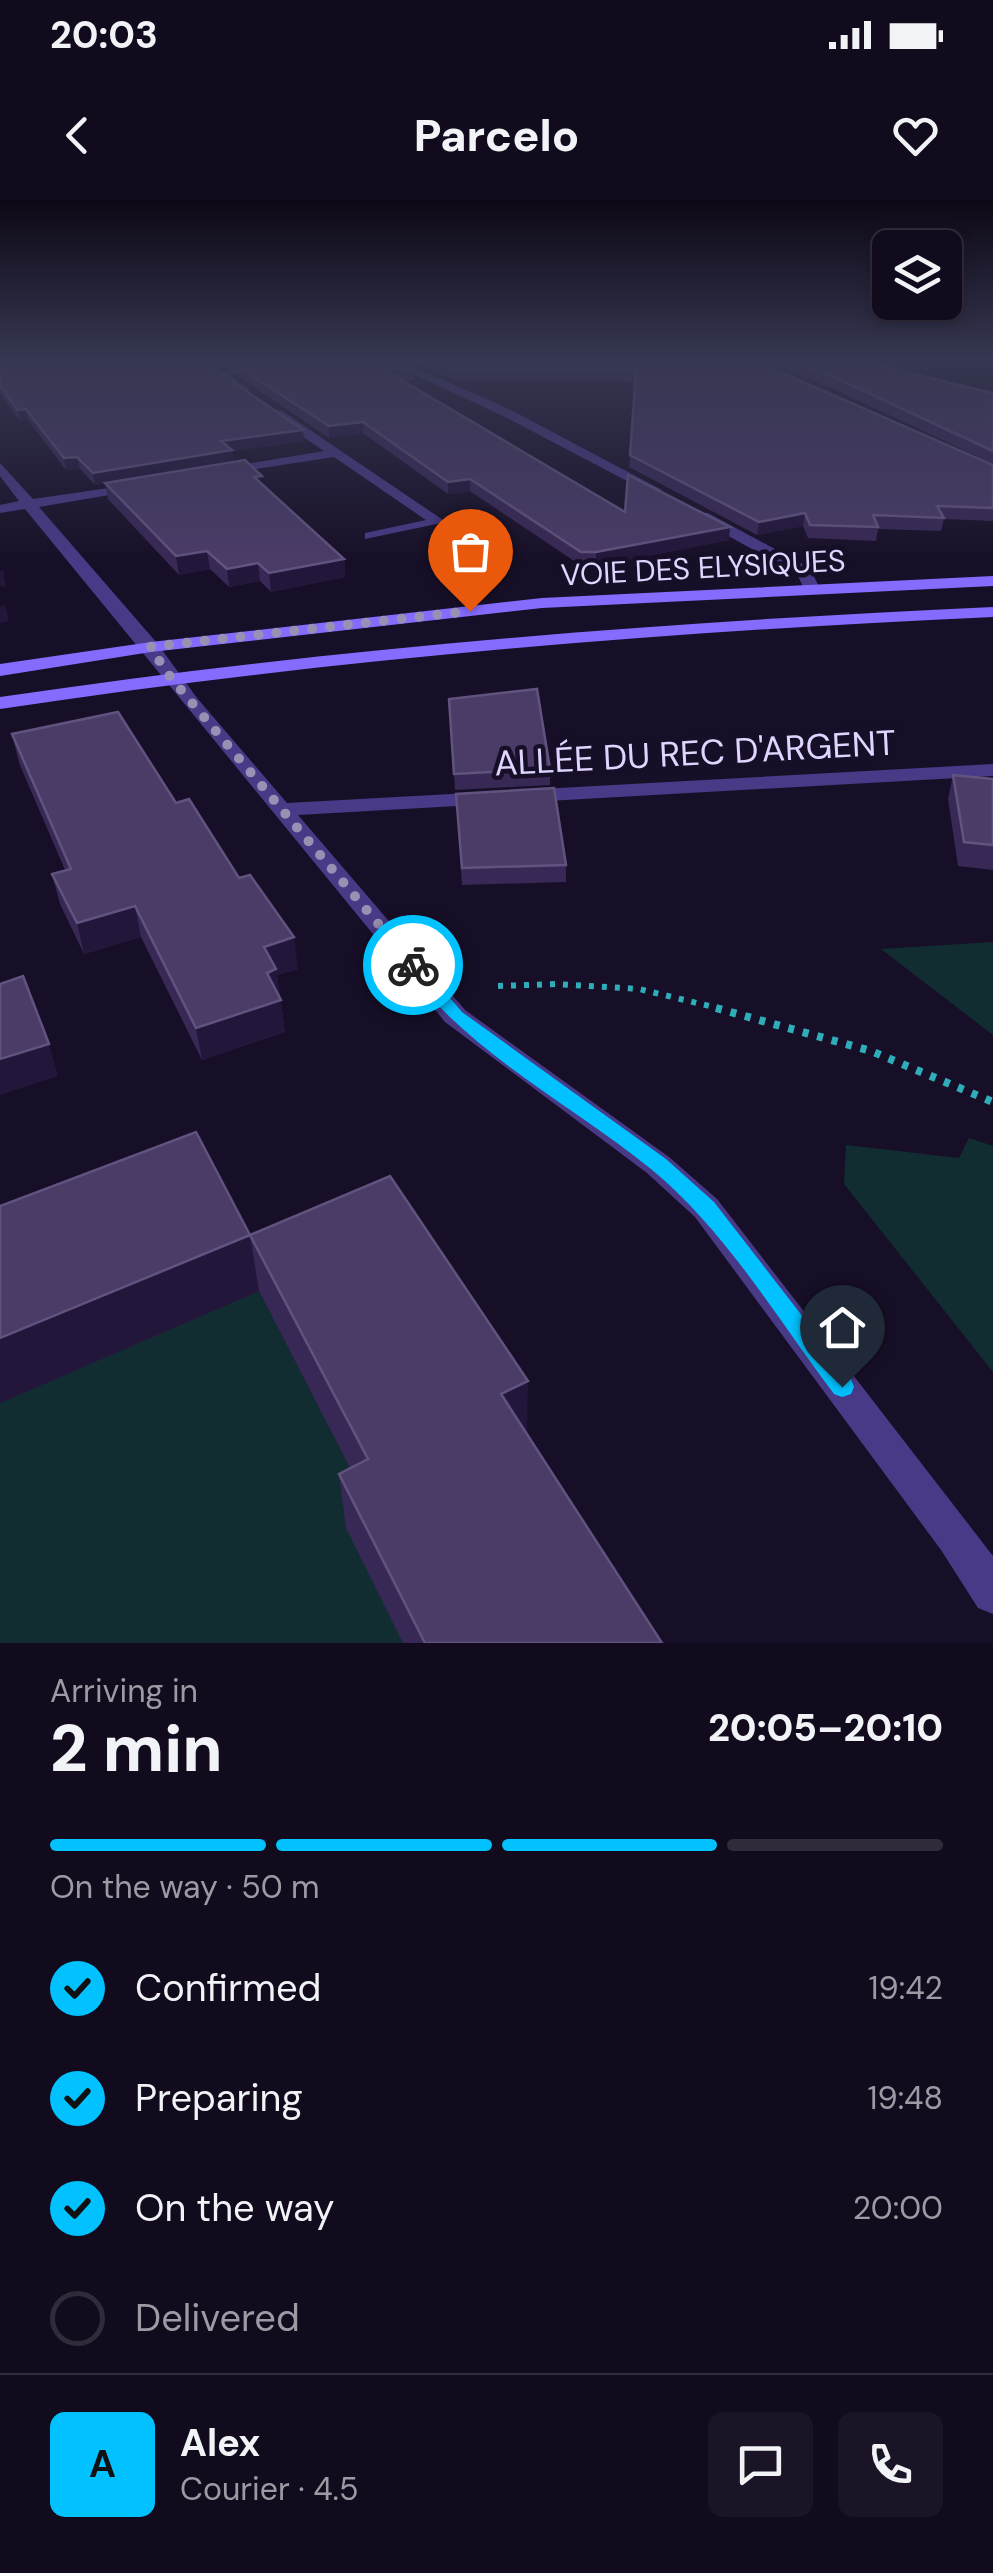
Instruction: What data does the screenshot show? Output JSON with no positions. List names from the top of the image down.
{
  "streets": {
    "street": ["VOIE DES ELYSIQUES", "ALLÉE DU REC D'ARGENT"]
  },
  "page": {
    "status": "20:03",
    "header": "Parcelo",
    "heading": ["2 min", "Arriving in", "20:05–20:10"],
    "panel": ["Alex", "Courier · 4.5"],
    "bar": "On the way · 50 m",
    "list": [
      ["Confirmed", "19:42"],
      ["Preparing", "19:48"],
      ["On the way", "20:00"],
      "Delivered"
    ],
    "round": "A"
  }
}
